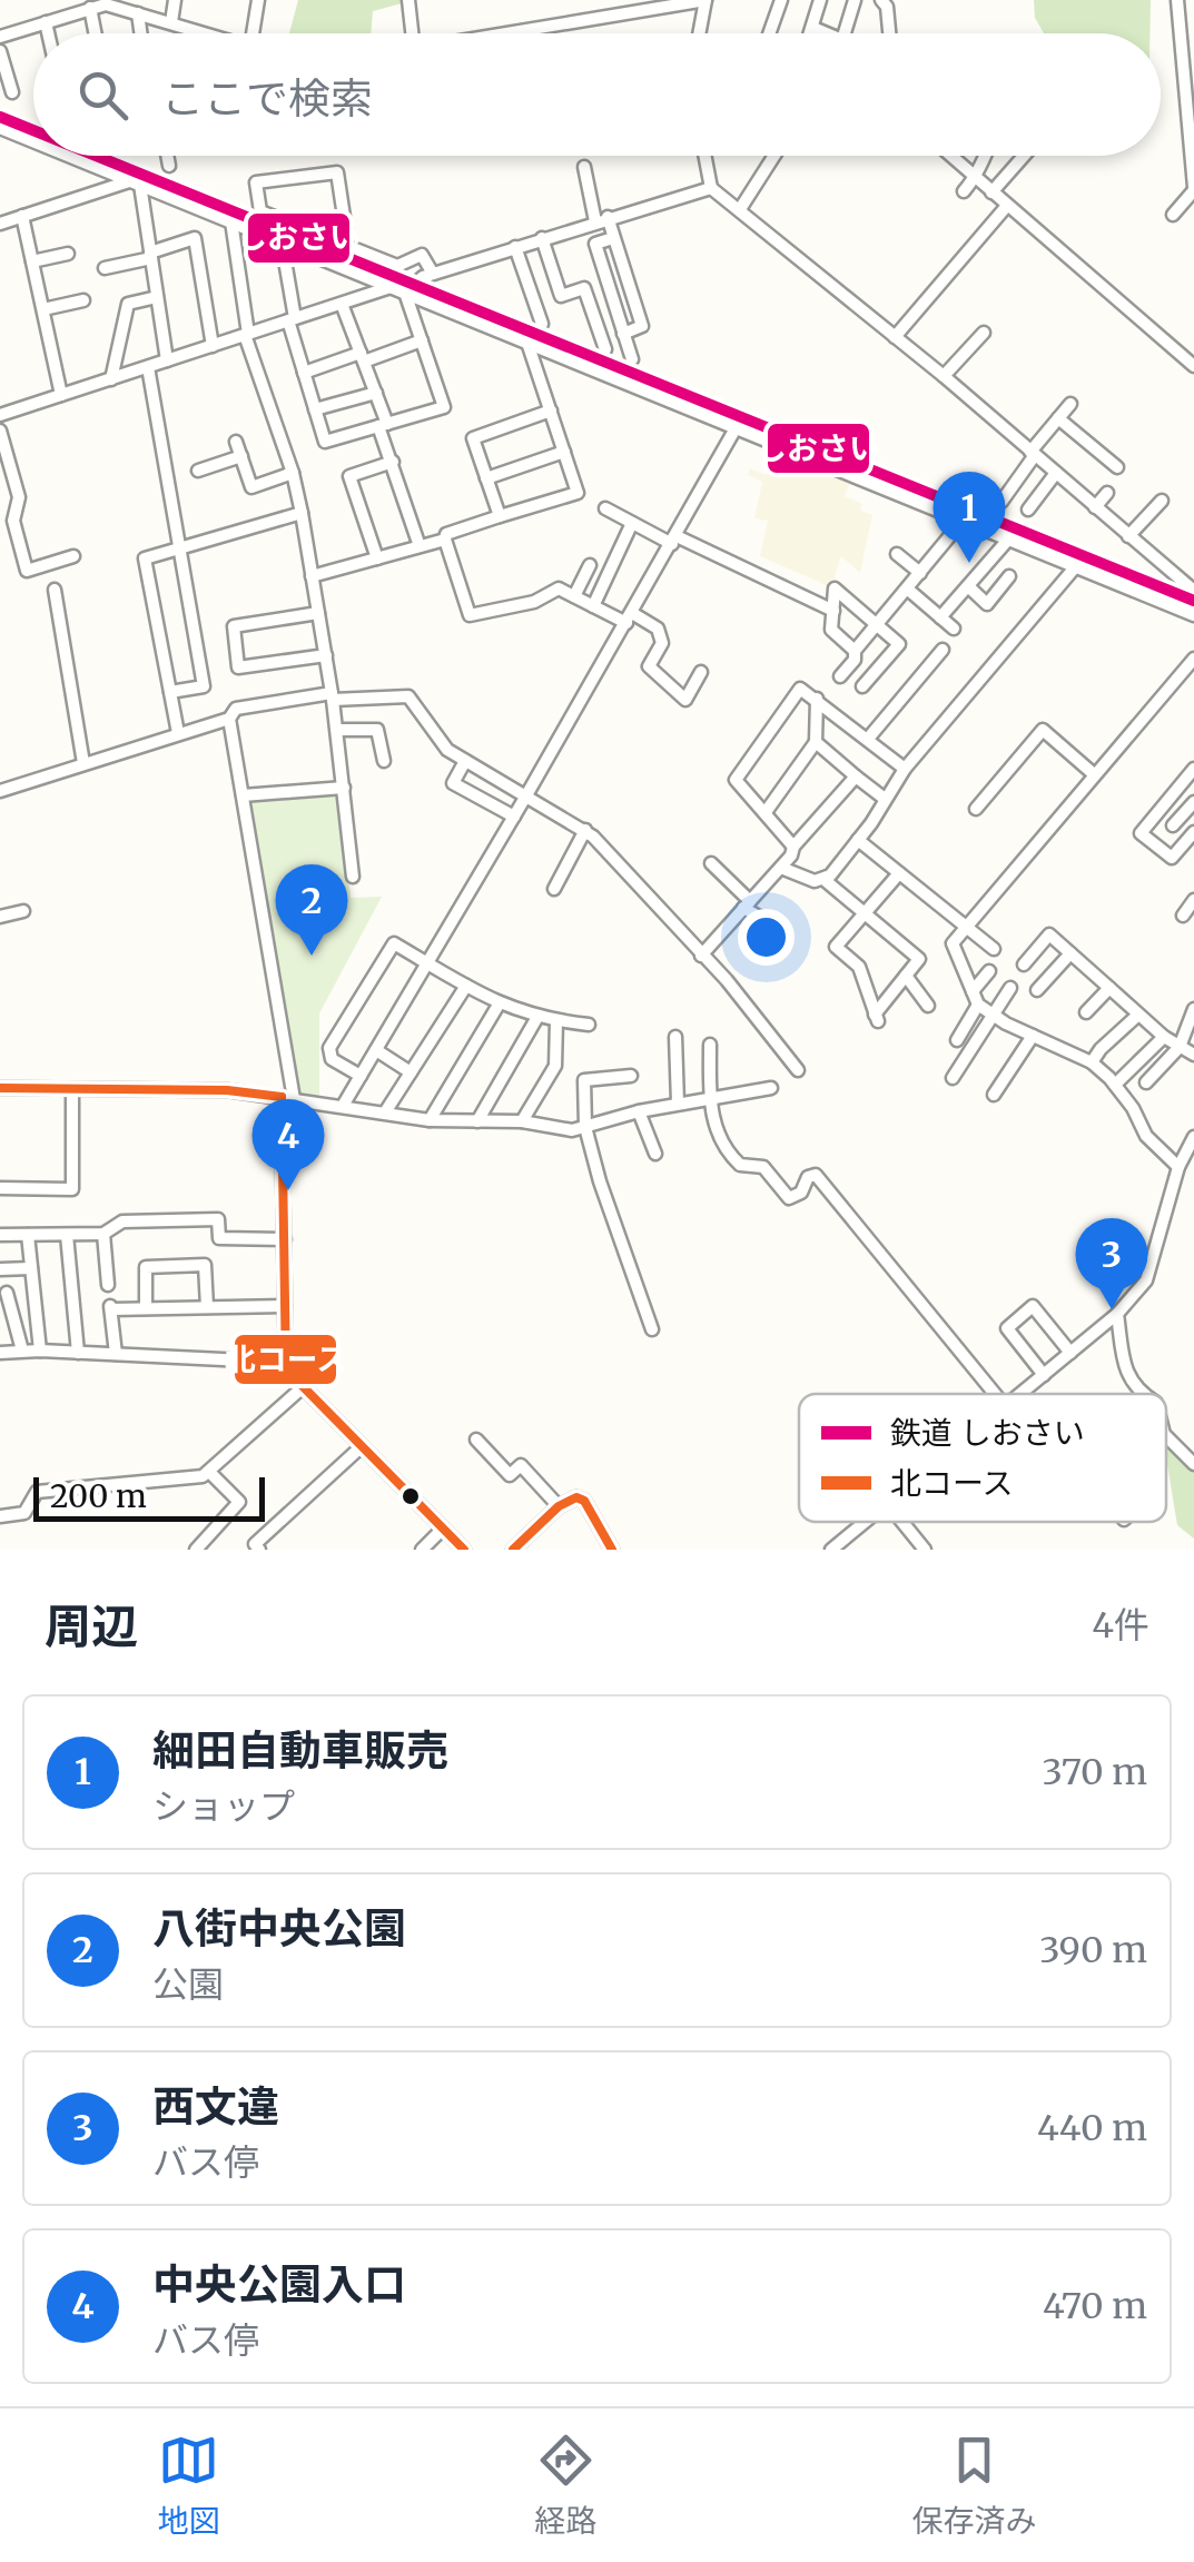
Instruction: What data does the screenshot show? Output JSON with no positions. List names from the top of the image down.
{
  "lines": ["rail line しおさい", "transit line 北コース"],
  "legend": ["鉄道 しおさい", "北コース"],
  "scale_bar": "200 m",
  "page": {
    "search": "ここで検索",
    "pins": [
      "1",
      "2",
      "4",
      "3"
    ],
    "scale": "200 m",
    "heading": ["周辺", "4件"],
    "list": [
      {
        "mark": "1",
        "name": "細田自動車販売",
        "note": "ショップ",
        "value": "370 m"
      },
      {
        "mark": "2",
        "name": "八街中央公園",
        "note": "公園",
        "value": "390 m"
      },
      {
        "mark": "3",
        "name": "西文違",
        "note": "バス停",
        "value": "440 m"
      },
      {
        "mark": "4",
        "name": "中央公園入口",
        "note": "バス停",
        "value": "470 m"
      }
    ],
    "nav": ["地図", "経路", "保存済み"]
  }
}
